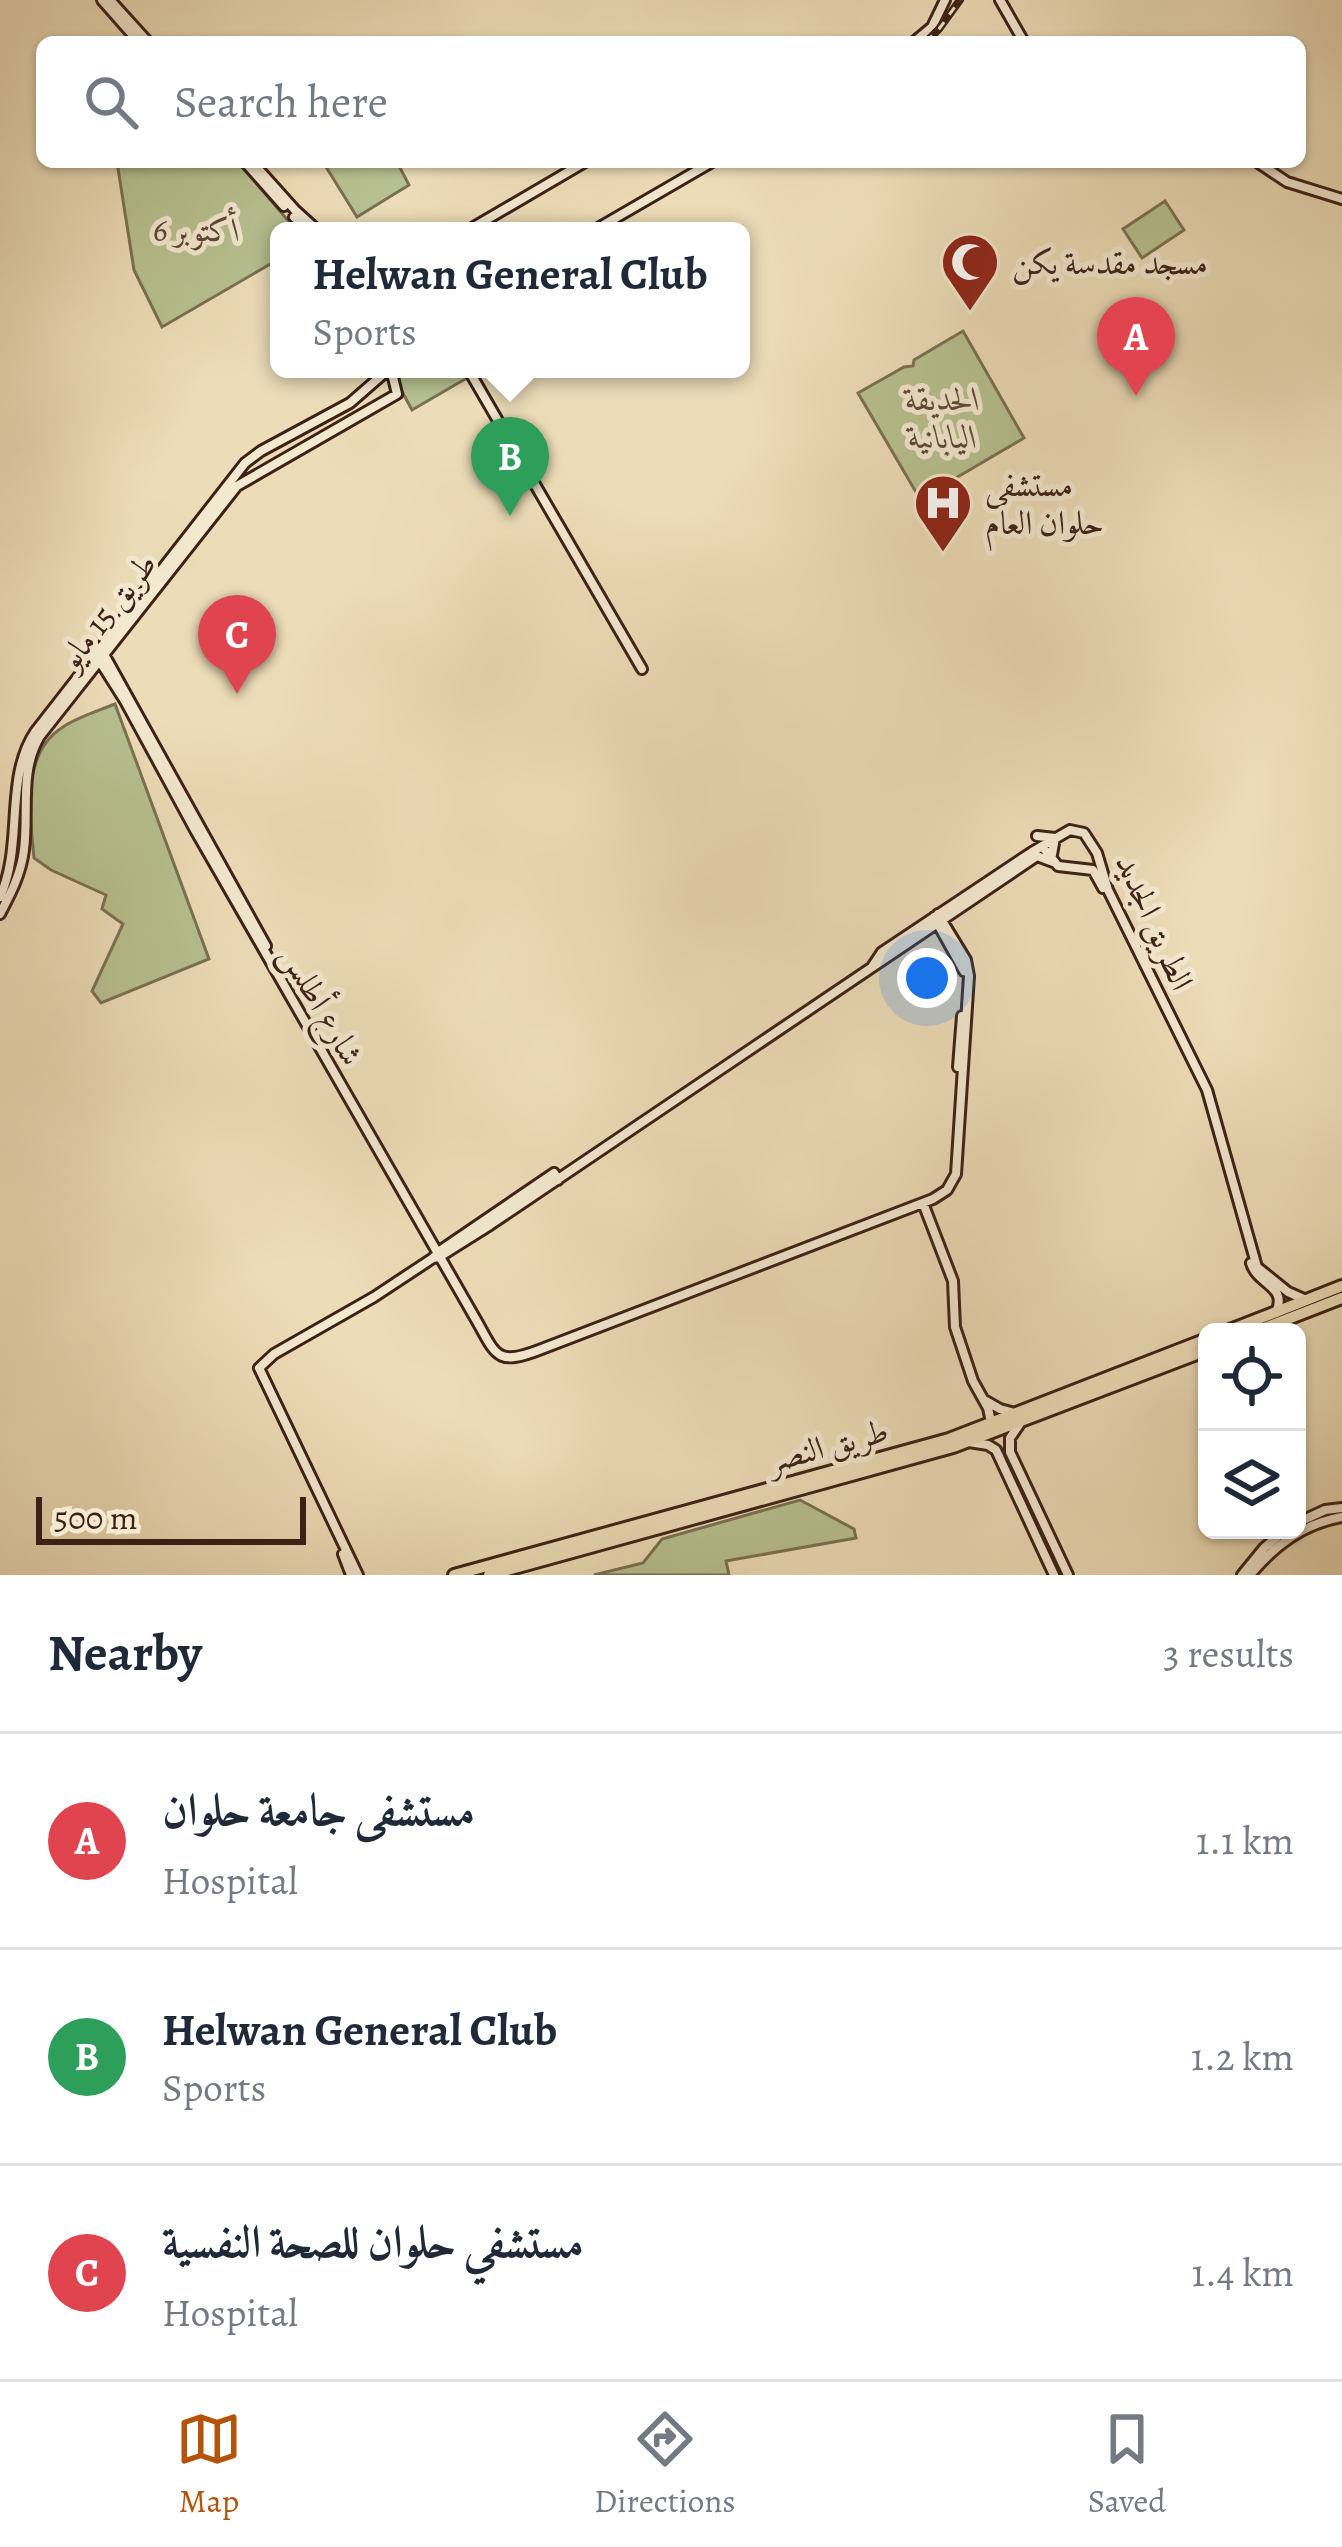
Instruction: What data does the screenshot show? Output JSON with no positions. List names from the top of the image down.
{
  "streets": {
    "highway": ["طريق النصر"],
    "street": ["طريق 15 مايو", "الطريق الجديد", "شارع أطلس"]
  },
  "crossings": [
    ["طريق 15 مايو", "شارع أطلس"]
  ],
  "parks": ["6 أكتوبر", "الحديقة اليابانية"],
  "places": {
    "mosque": ["مسجد مقدسة يكن"],
    "hospital": ["مستشفى حلوان العام"]
  },
  "scale_bar": "500 m",
  "page": {
    "search": "Search here",
    "popup": ["Helwan General Club", "Sports"],
    "pins": ["A", "B", "C"],
    "scale": "500 m",
    "heading": ["Nearby", "3 results"],
    "list": [
      {
        "mark": "A",
        "name": "مستشفى جامعة حلوان",
        "note": "Hospital",
        "value": "1.1 km"
      },
      {
        "mark": "B",
        "name": "Helwan General Club",
        "note": "Sports",
        "value": "1.2 km"
      },
      {
        "mark": "C",
        "name": "مستشفي حلوان للصحة النفسية",
        "note": "Hospital",
        "value": "1.4 km"
      }
    ],
    "nav": ["Map", "Directions", "Saved"]
  }
}
